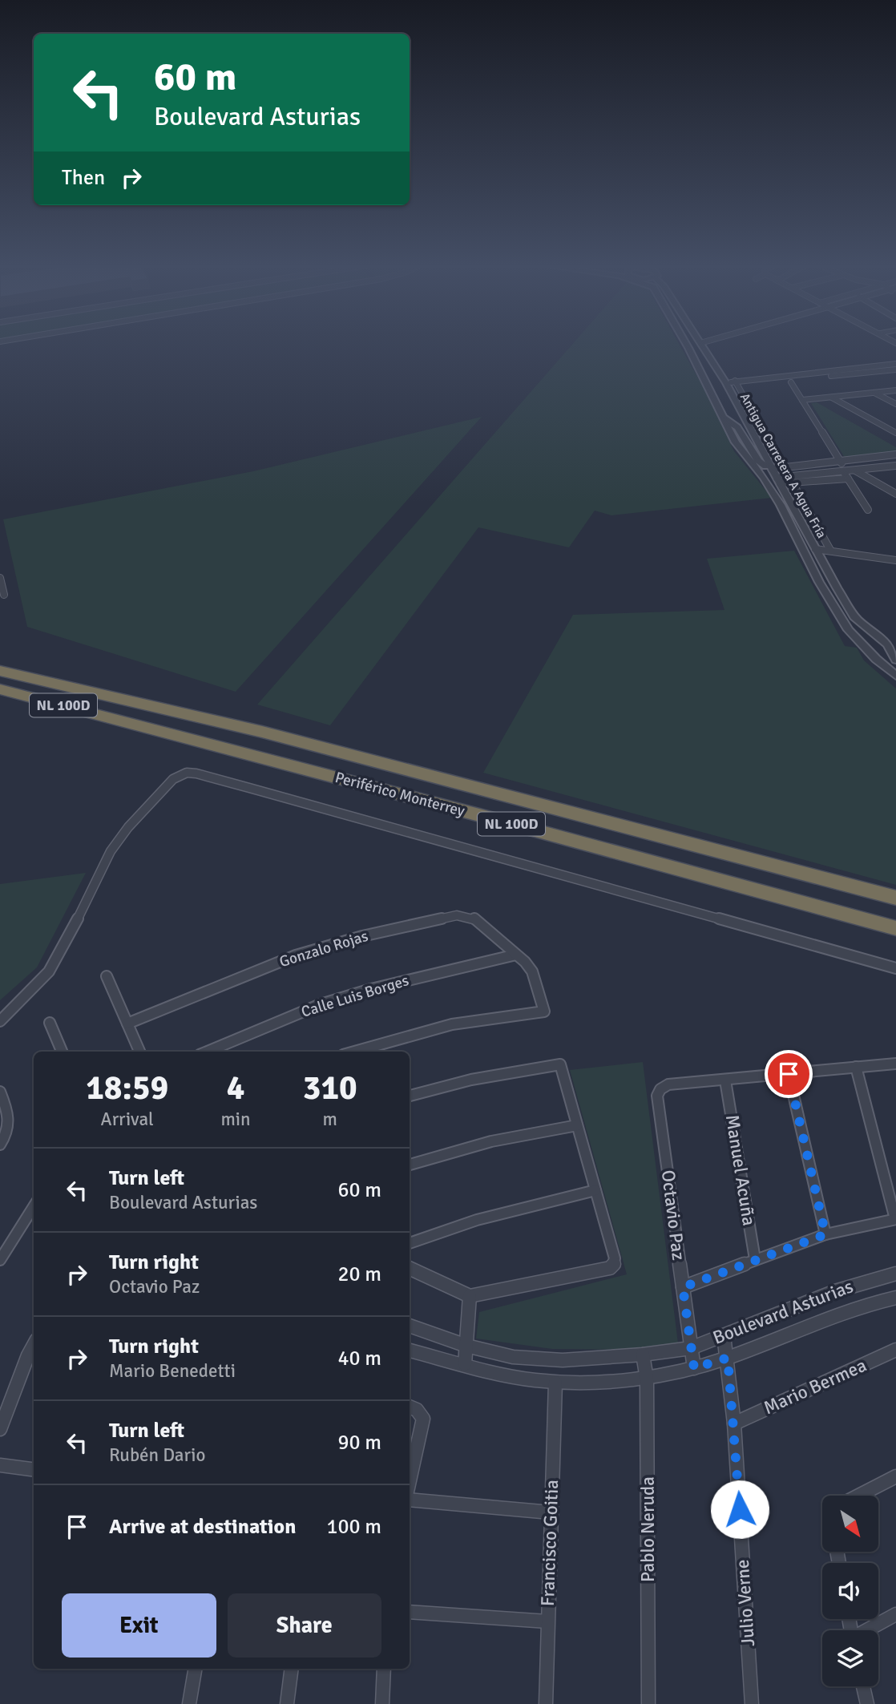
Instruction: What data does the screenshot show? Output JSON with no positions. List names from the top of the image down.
{
  "streets": {
    "highway": ["NL 100D", "Periférico Monterrey"],
    "street": [
      "Antigua Carretera A Agua Fría",
      "Gonzalo Rojas",
      "Calle Luis Borges",
      "Manuel Acuña",
      "Octavio Paz",
      "Boulevard Asturias",
      "Mario Bermea",
      "Pablo Neruda",
      "Francisco Goitia",
      "Julio Verne"
    ]
  },
  "crossings": [
    ["Gonzalo Rojas", "Calle Luis Borges"],
    ["Manuel Acuña", "Octavio Paz"],
    ["Octavio Paz", "Boulevard Asturias"],
    ["Boulevard Asturias", "Pablo Neruda"],
    ["Boulevard Asturias", "Francisco Goitia"],
    ["Boulevard Asturias", "Julio Verne"],
    ["Mario Bermea", "Julio Verne"]
  ],
  "north": "bottom right",
  "page": {
    "turn": ["60 m", "Boulevard Asturias"],
    "then": "Then",
    "eta": [
      "18:59",
      "Arrival",
      "4",
      "min",
      "310",
      "m"
    ],
    "list": [
      {
        "name": "Turn left",
        "note": "Boulevard Asturias",
        "value": "60 m"
      },
      {
        "name": "Turn right",
        "note": "Octavio Paz",
        "value": "20 m"
      },
      {
        "name": "Turn right",
        "note": "Mario Benedetti",
        "value": "40 m"
      },
      {
        "name": "Turn left",
        "note": "Rubén Dario",
        "value": "90 m"
      },
      {
        "name": "Arrive at destination",
        "value": "100 m"
      }
    ],
    "buttons": ["Exit", "Share"]
  }
}
